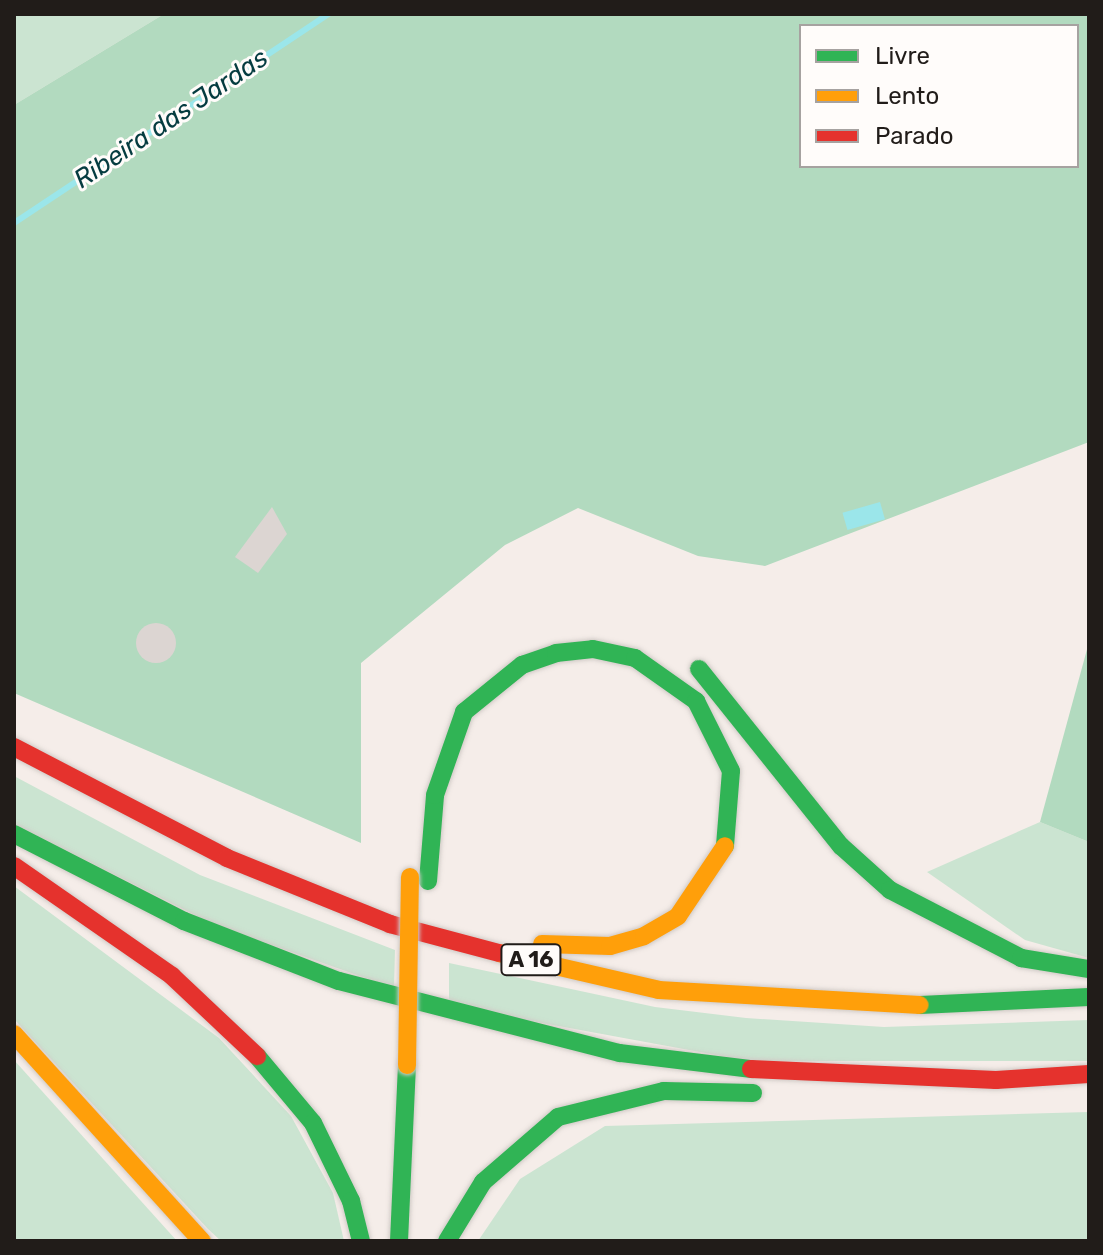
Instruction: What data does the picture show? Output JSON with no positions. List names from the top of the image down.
{
  "streets": {
    "main road": ["A 16"]
  },
  "water": ["Ribeira das Jardas"],
  "legend": ["Livre", "Lento", "Parado"]
}
